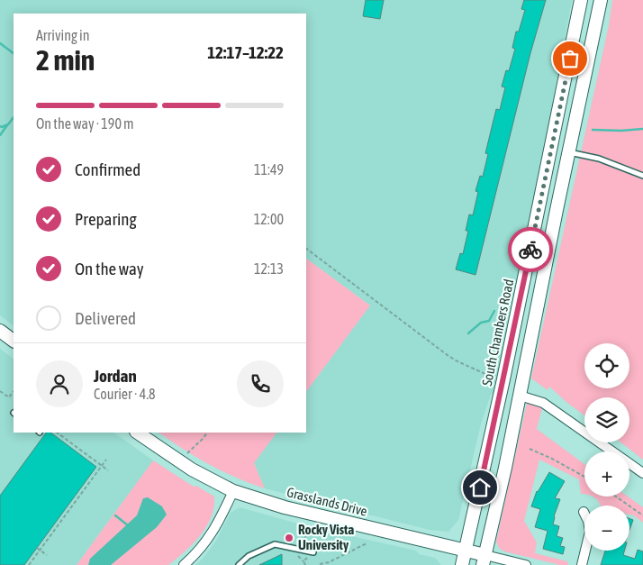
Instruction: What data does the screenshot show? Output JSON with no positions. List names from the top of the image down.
{
  "streets": {
    "main road": ["South Chambers Road", "Grasslands Drive"]
  },
  "crossings": [
    ["South Chambers Road", "Grasslands Drive"]
  ],
  "places": ["Rocky Vista University"],
  "page": {
    "heading": ["2 min", "Arriving in", "12:17–12:22"],
    "panel": ["Jordan", "Courier · 4.8"],
    "bar": "On the way · 190 m",
    "list": [
      ["Confirmed", "11:49"],
      ["Preparing", "12:00"],
      ["On the way", "12:13"],
      "Delivered"
    ],
    "map_buttons": ["+", "−"]
  }
}
